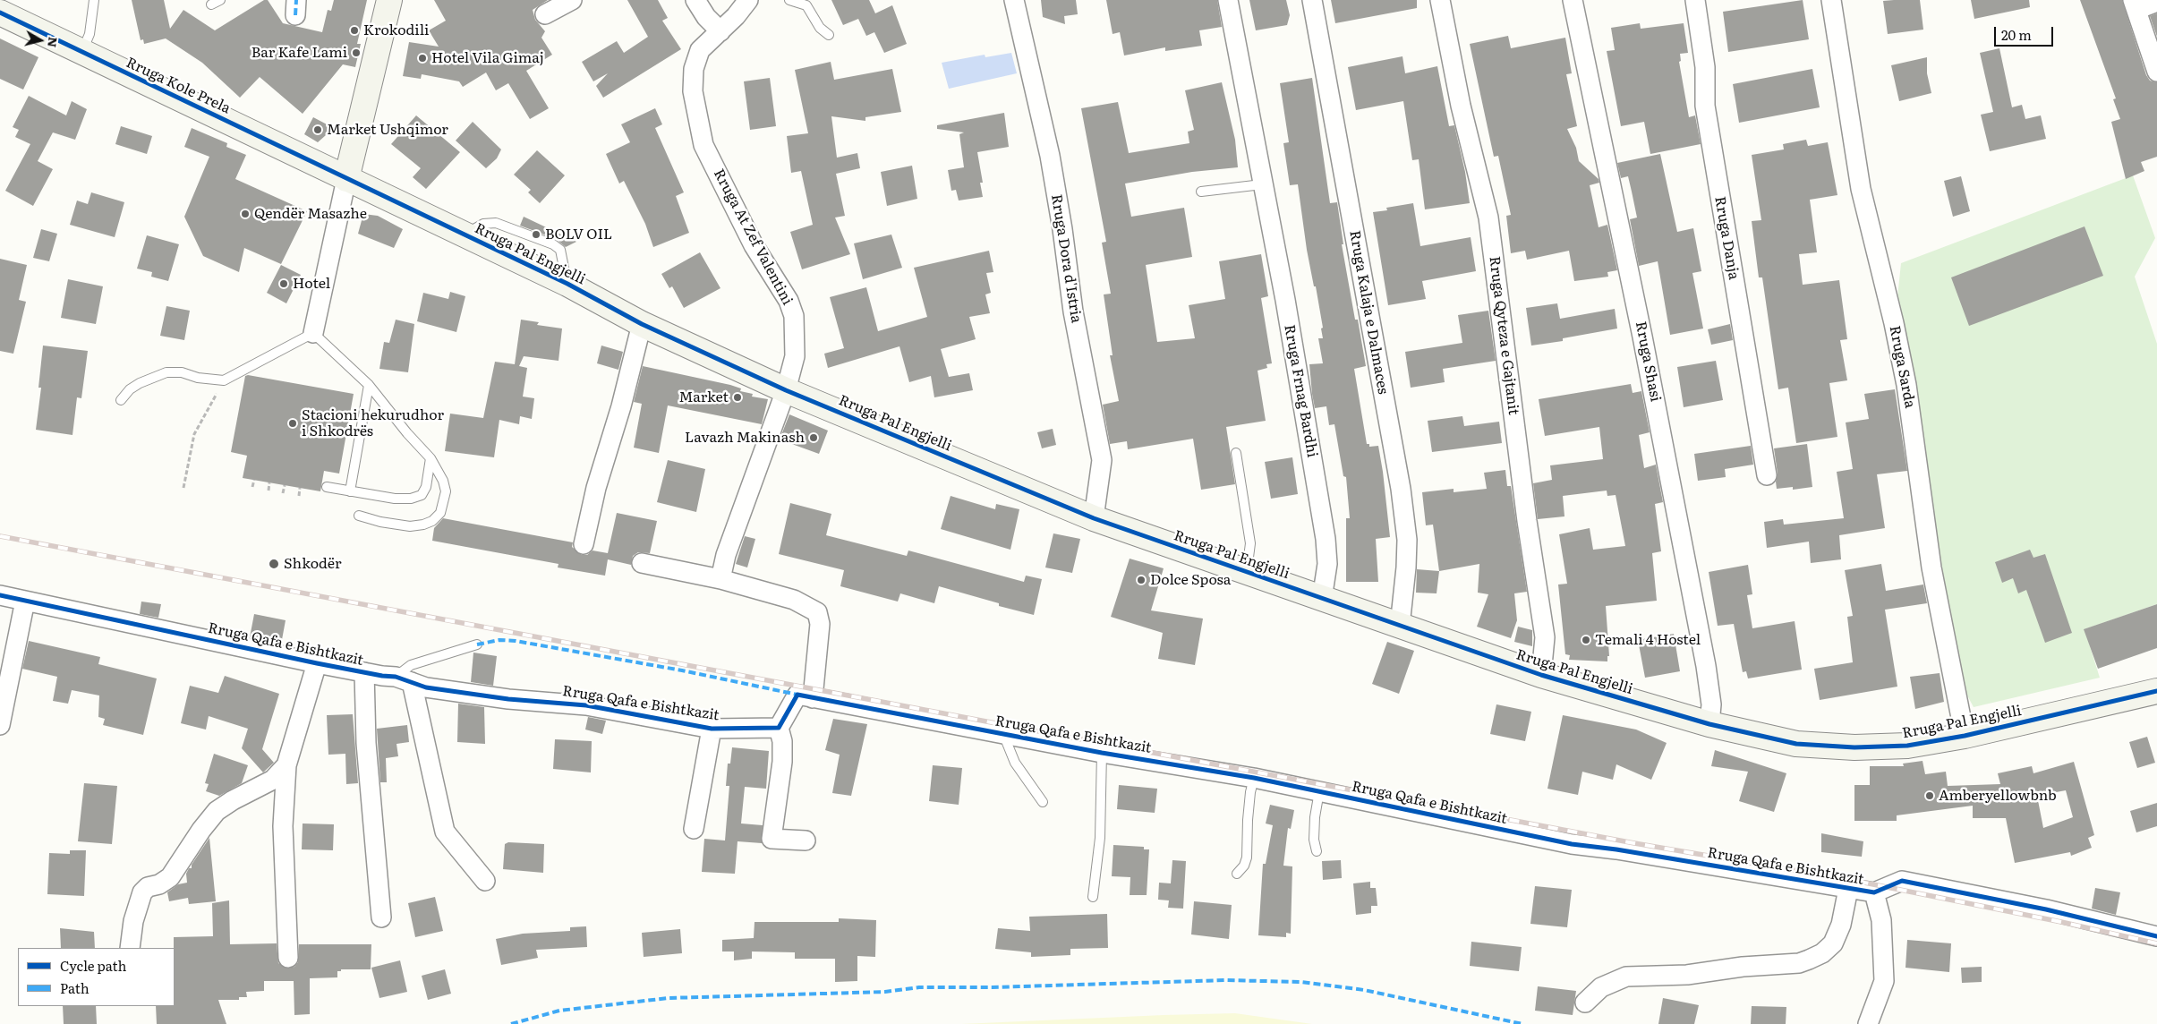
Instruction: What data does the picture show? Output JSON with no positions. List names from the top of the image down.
{
  "streets": {
    "main road": ["Rruga Kole Prela", "Rruga Pal Engjelli"],
    "street": [
      "Rruga At Zef Valentini",
      "Rruga Danja",
      "Rruga Dora d'Istria",
      "Rruga Kalaja e Dalmaces",
      "Rruga Qyteza e Gajtanit",
      "Rruga Shasi",
      "Rruga Sarda",
      "Rruga Frnag Bardhi",
      "Rruga Qafa e Bishtkazit"
    ]
  },
  "crossings": [
    ["Rruga Kole Prela", "Rruga Pal Engjelli"],
    ["Rruga At Zef Valentini", "Rruga Pal Engjelli"],
    ["Rruga Pal Engjelli", "Rruga Dora d'Istria"],
    ["Rruga Pal Engjelli", "Rruga Kalaja e Dalmaces"],
    ["Rruga Pal Engjelli", "Rruga Qyteza e Gajtanit"],
    ["Rruga Pal Engjelli", "Rruga Shasi"],
    ["Rruga Pal Engjelli", "Rruga Sarda"],
    ["Rruga Pal Engjelli", "Rruga Frnag Bardhi"]
  ],
  "places": [
    "Krokodili",
    "Bar Kafe Lami",
    "Hotel Vila Gimaj",
    "Market Ushqimor",
    "Qendër Masazhe",
    "BOLV OIL",
    "Hotel",
    "Market",
    "Stacioni hekurudhor i Shkodrës",
    "Lavazh Makinash",
    "Shkodër",
    "Dolce Sposa",
    "Temali 4 Hostel",
    "Amberyellowbnb"
  ],
  "legend": ["Cycle path", "Path"],
  "scale_bar": "20 m",
  "north": "right"
}
